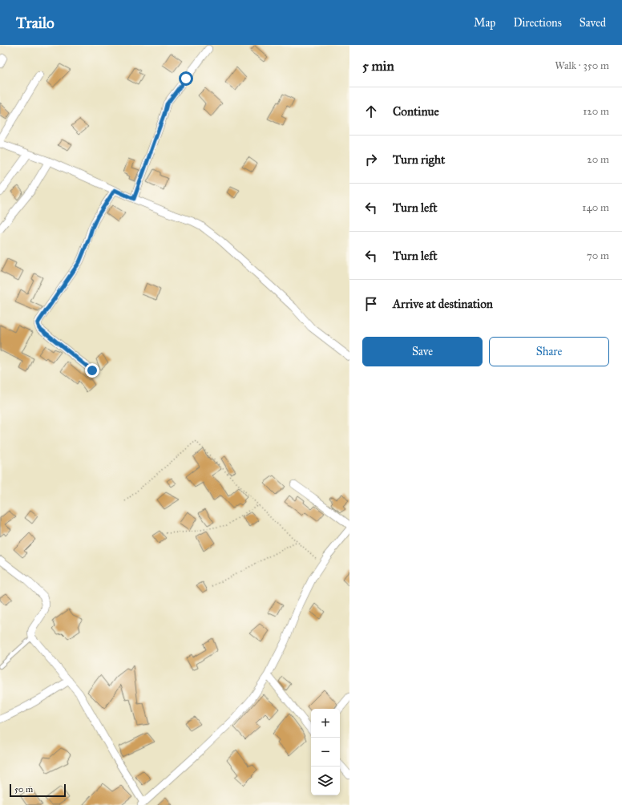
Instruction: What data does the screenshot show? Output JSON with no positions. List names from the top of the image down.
{
  "scale_bar": "50 m",
  "page": {
    "header": "Trailo",
    "nav": ["Map", "Directions", "Saved"],
    "heading": ["5 min", "Walk · 350 m"],
    "list": [
      ["Continue", "120 m"],
      ["Turn right", "20 m"],
      ["Turn left", "140 m"],
      ["Turn left", "70 m"],
      "Arrive at destination"
    ],
    "buttons": ["Save", "Share"],
    "map_buttons": ["+", "−"],
    "scale": "50 m"
  }
}
